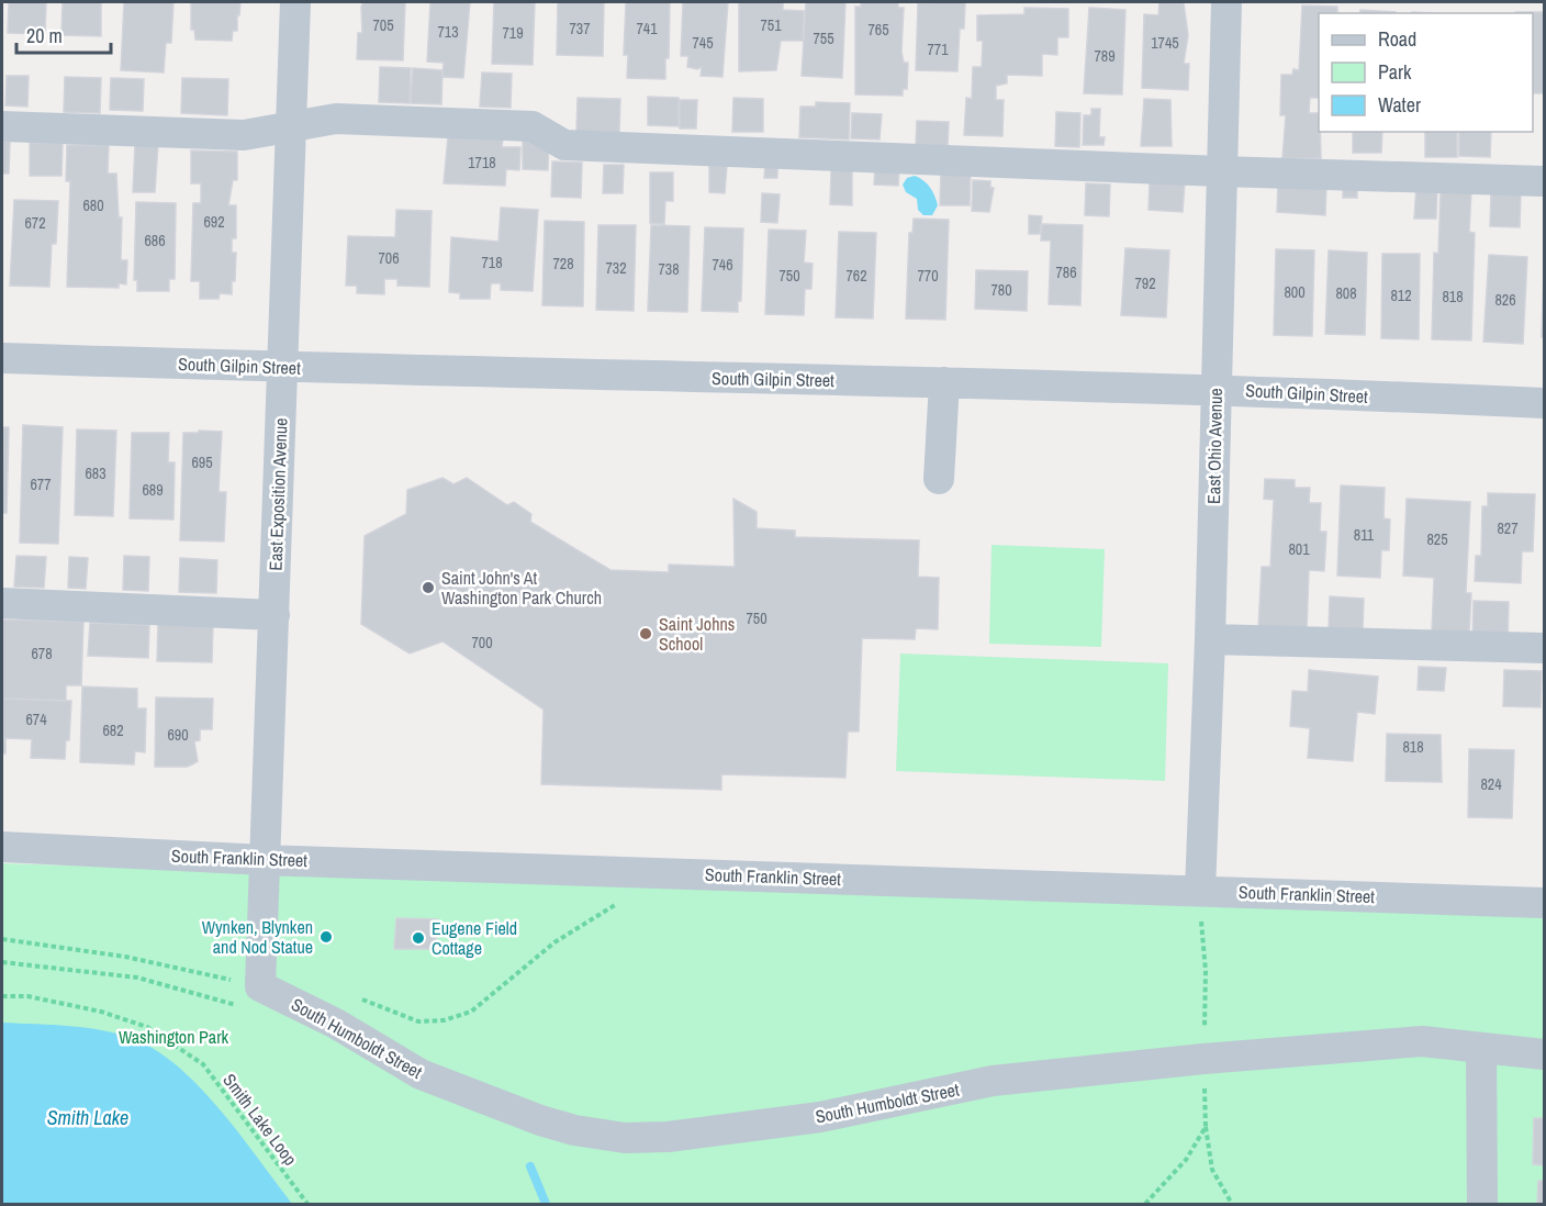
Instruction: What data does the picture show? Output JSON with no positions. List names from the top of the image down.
{
  "streets": {
    "street": [
      "South Gilpin Street",
      "East Ohio Avenue",
      "East Exposition Avenue",
      "South Franklin Street",
      "South Humboldt Street"
    ],
    "path": ["Smith Lake Loop"]
  },
  "crossings": [
    ["South Gilpin Street", "East Ohio Avenue"],
    ["South Gilpin Street", "East Exposition Avenue"],
    ["East Ohio Avenue", "South Franklin Street"],
    ["East Exposition Avenue", "South Franklin Street"],
    ["East Exposition Avenue", "South Humboldt Street"]
  ],
  "water": ["Smith Lake"],
  "parks": ["Washington Park"],
  "places": [
    "Saint John's At Washington Park Church",
    "Saint Johns School",
    "Wynken, Blynken and Nod Statue",
    "Eugene Field Cottage"
  ],
  "house_numbers": [
    "705",
    "751",
    "737",
    "741",
    "765",
    "713",
    "719",
    "755",
    "745",
    "1745",
    "771",
    "789",
    "1718",
    "680",
    "692",
    "672",
    "686",
    "706",
    "718",
    "728",
    "746",
    "732",
    "738",
    "786",
    "750",
    "762",
    "770",
    "792",
    "780",
    "800",
    "808",
    "812",
    "818",
    "826",
    "695",
    "683",
    "677",
    "689",
    "827",
    "811",
    "825",
    "801",
    "750",
    "700",
    "678",
    "674",
    "682",
    "690",
    "818",
    "824"
  ],
  "legend": ["Road", "Park", "Water"],
  "scale_bar": "20 m"
}
